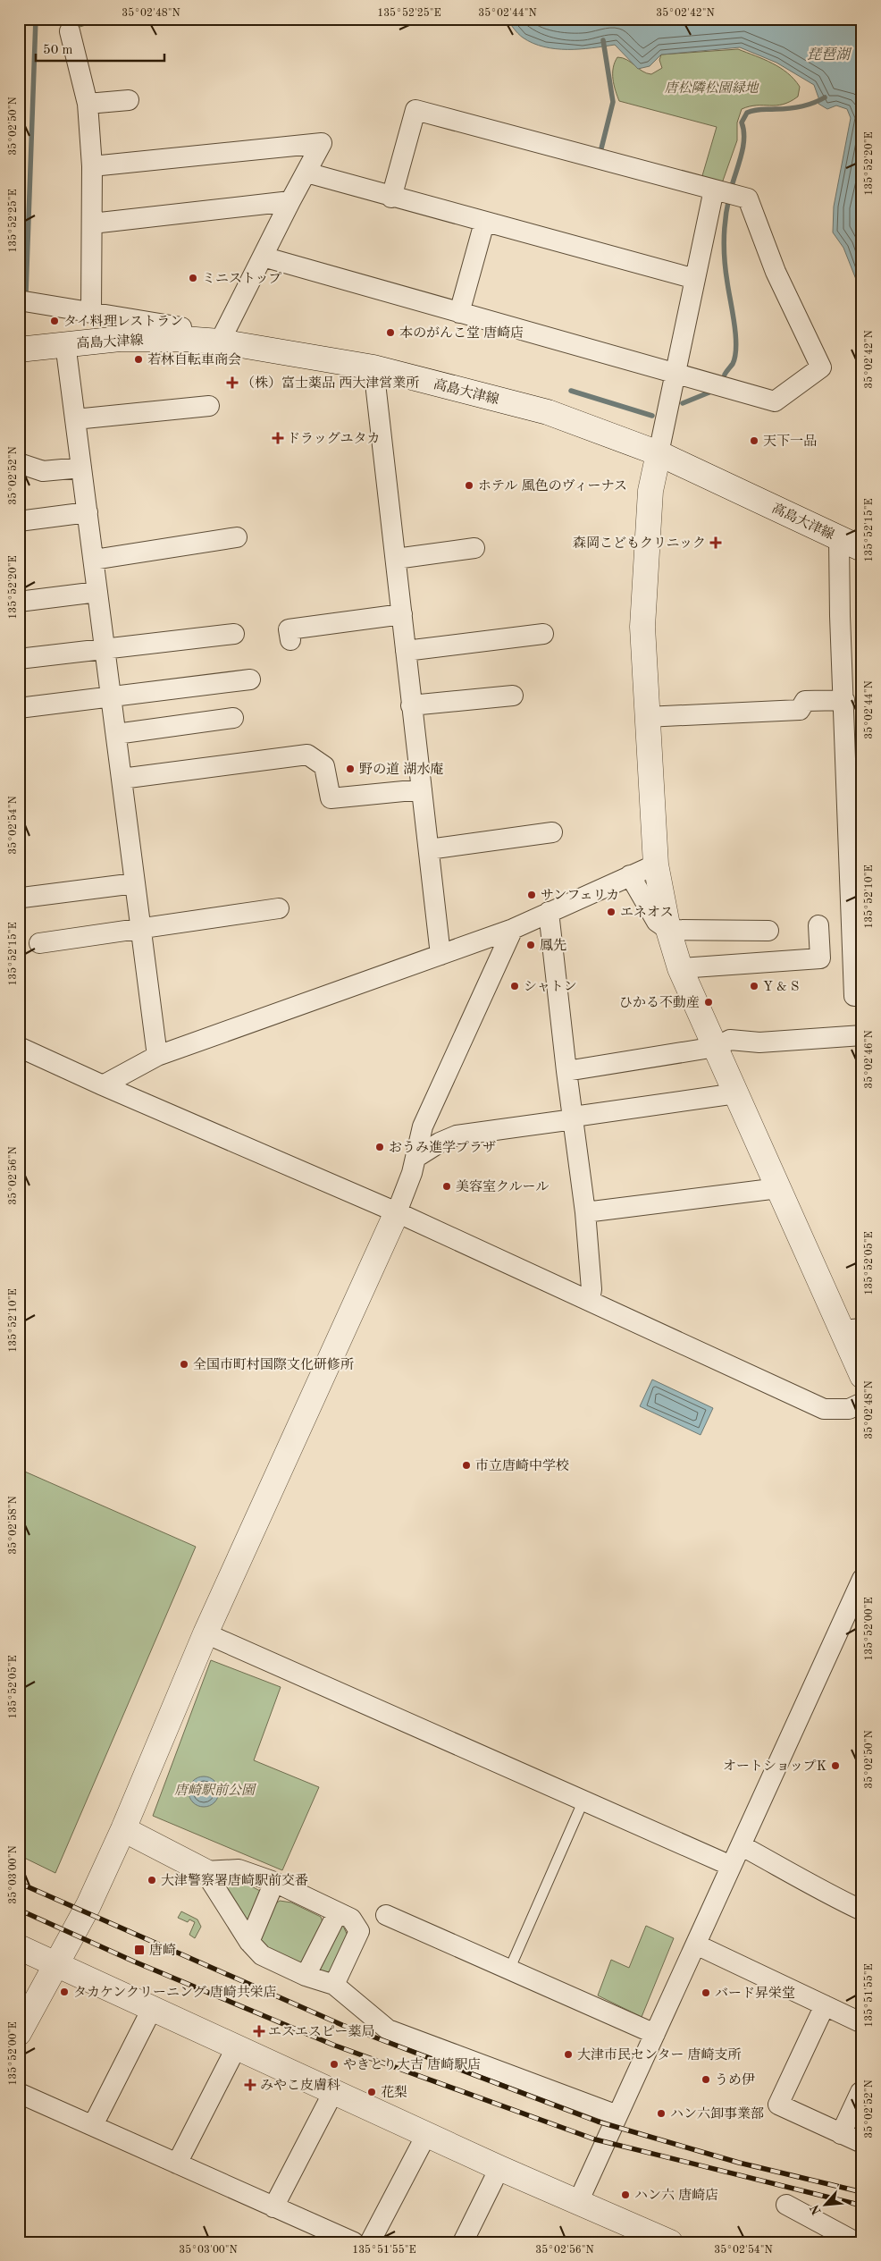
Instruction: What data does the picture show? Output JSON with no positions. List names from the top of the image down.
{
  "streets": {
    "street": ["高島大津線"]
  },
  "water": ["琵琶湖"],
  "parks": ["唐松隣松園緑地", "唐崎駅前公園"],
  "places": {
    "other": [
      "ミニストップ",
      "タイ料理レストラン",
      "本のがんこ堂 唐崎店",
      "若林自転車商会",
      "天下一品",
      "ホテル 風色のヴィーナス",
      "野の道 湖水庵",
      "サンフェリカ",
      "エネオス",
      "鳳先",
      "シャトン",
      "Y & S",
      "ひかる不動産",
      "おうみ進学プラザ",
      "美容室クルール",
      "全国市町村国際文化研修所",
      "市立唐崎中学校",
      "オートショップK",
      "大津警察署唐崎駅前交番",
      "タカケンクリーニング 唐崎共栄店",
      "バード昇栄堂",
      "大津市民センター 唐崎支所",
      "やきとり大吉 唐崎駅店",
      "うめ伊",
      "花梨",
      "ハン六卸事業部",
      "ハン六 唐崎店"
    ],
    "health": [
      "（株）富士薬品 西大津営業所",
      "ドラッグユタカ",
      "森岡こどもクリニック",
      "エスエスピー薬局",
      "みやこ皮膚科"
    ],
    "transit": ["唐崎"]
  },
  "scale_bar": "50 m",
  "north": "bottom left",
  "coordinates": [
    "35°02'48\"N",
    "135°52'25\"E",
    "35°02'44\"N",
    "35°02'42\"N",
    "35°02'50\"N",
    "135°52'20\"E",
    "35°02'52\"N",
    "135°52'15\"E",
    "35°02'54\"N",
    "135°52'10\"E",
    "35°02'46\"N",
    "35°02'56\"N",
    "135°52'05\"E",
    "35°02'58\"N",
    "135°52'00\"E",
    "35°03'00\"N",
    "135°51'55\"E"
  ]
}
